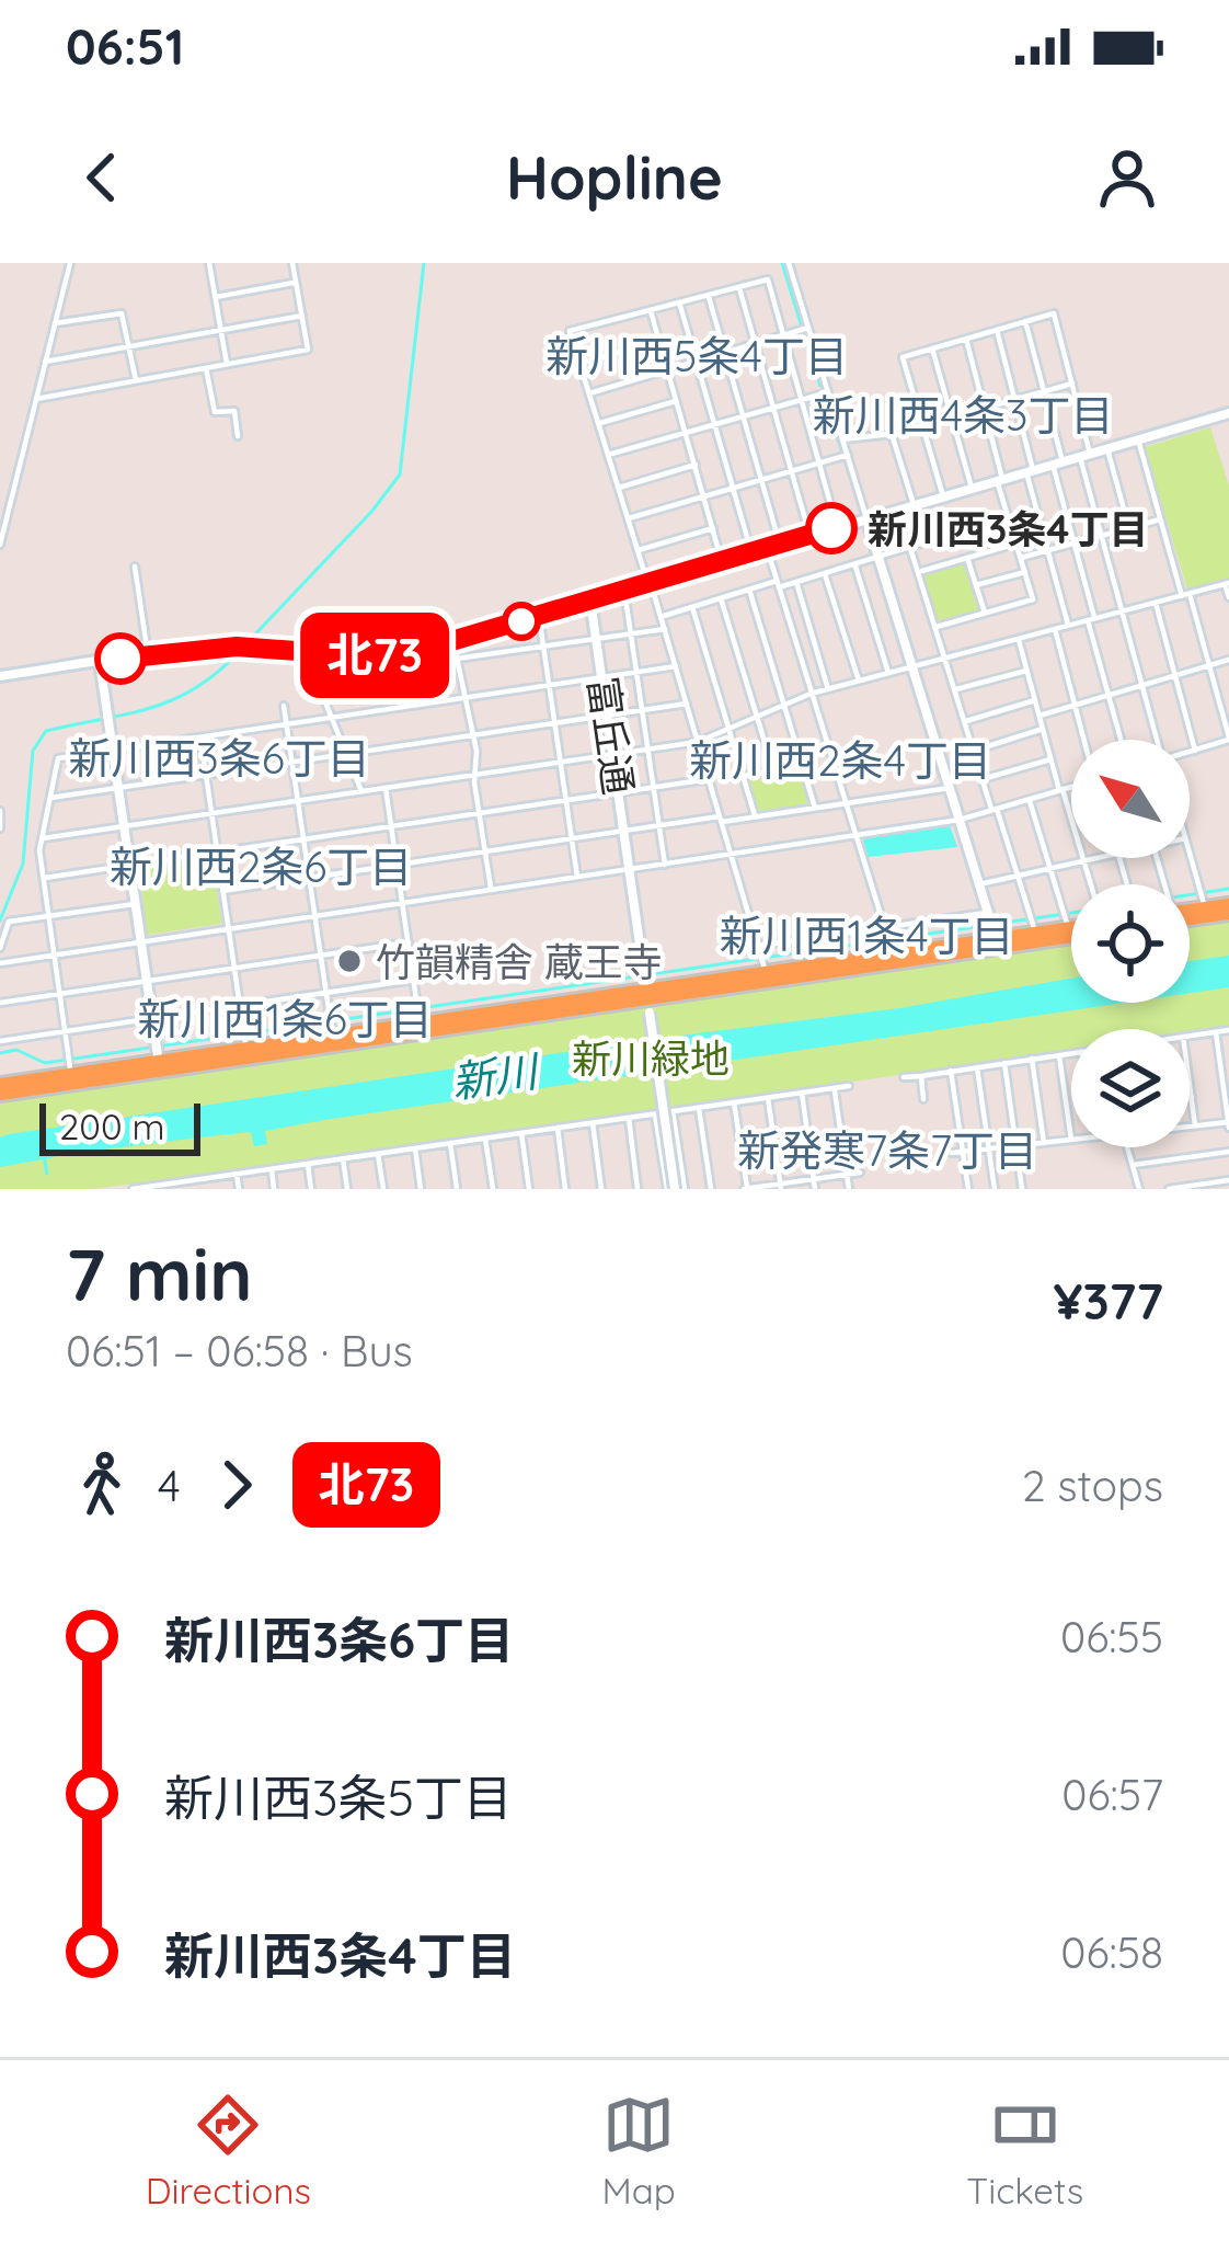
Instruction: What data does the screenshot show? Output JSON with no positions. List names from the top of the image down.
{
  "streets": {
    "street": ["富丘通"]
  },
  "districts": [
    "新川西5条4丁目",
    "新川西4条3丁目",
    "新川西3条6丁目",
    "新川西2条4丁目",
    "新川西2条6丁目",
    "新川西1条4丁目",
    "新川西1条6丁目",
    "新発寒7条7丁目"
  ],
  "water": ["新川"],
  "parks": ["新川緑地"],
  "places": ["新川西3条4丁目", "竹韻精舎 蔵王寺"],
  "lines": ["bus line 北73"],
  "scale_bar": "200 m",
  "north": "top left",
  "page": {
    "status": "06:51",
    "header": "Hopline",
    "on_map": "北73",
    "scale": "200 m",
    "heading": ["7 min", "06:51 – 06:58 · Bus", "¥377"],
    "legs": ["4", "北73", "2 stops"],
    "list": [
      {
        "name": "新川西3条6丁目",
        "value": "06:55"
      },
      {
        "name": "新川西3条5丁目",
        "value": "06:57"
      },
      {
        "name": "新川西3条4丁目",
        "value": "06:58"
      }
    ],
    "tabs": ["Directions", "Map", "Tickets"]
  }
}
